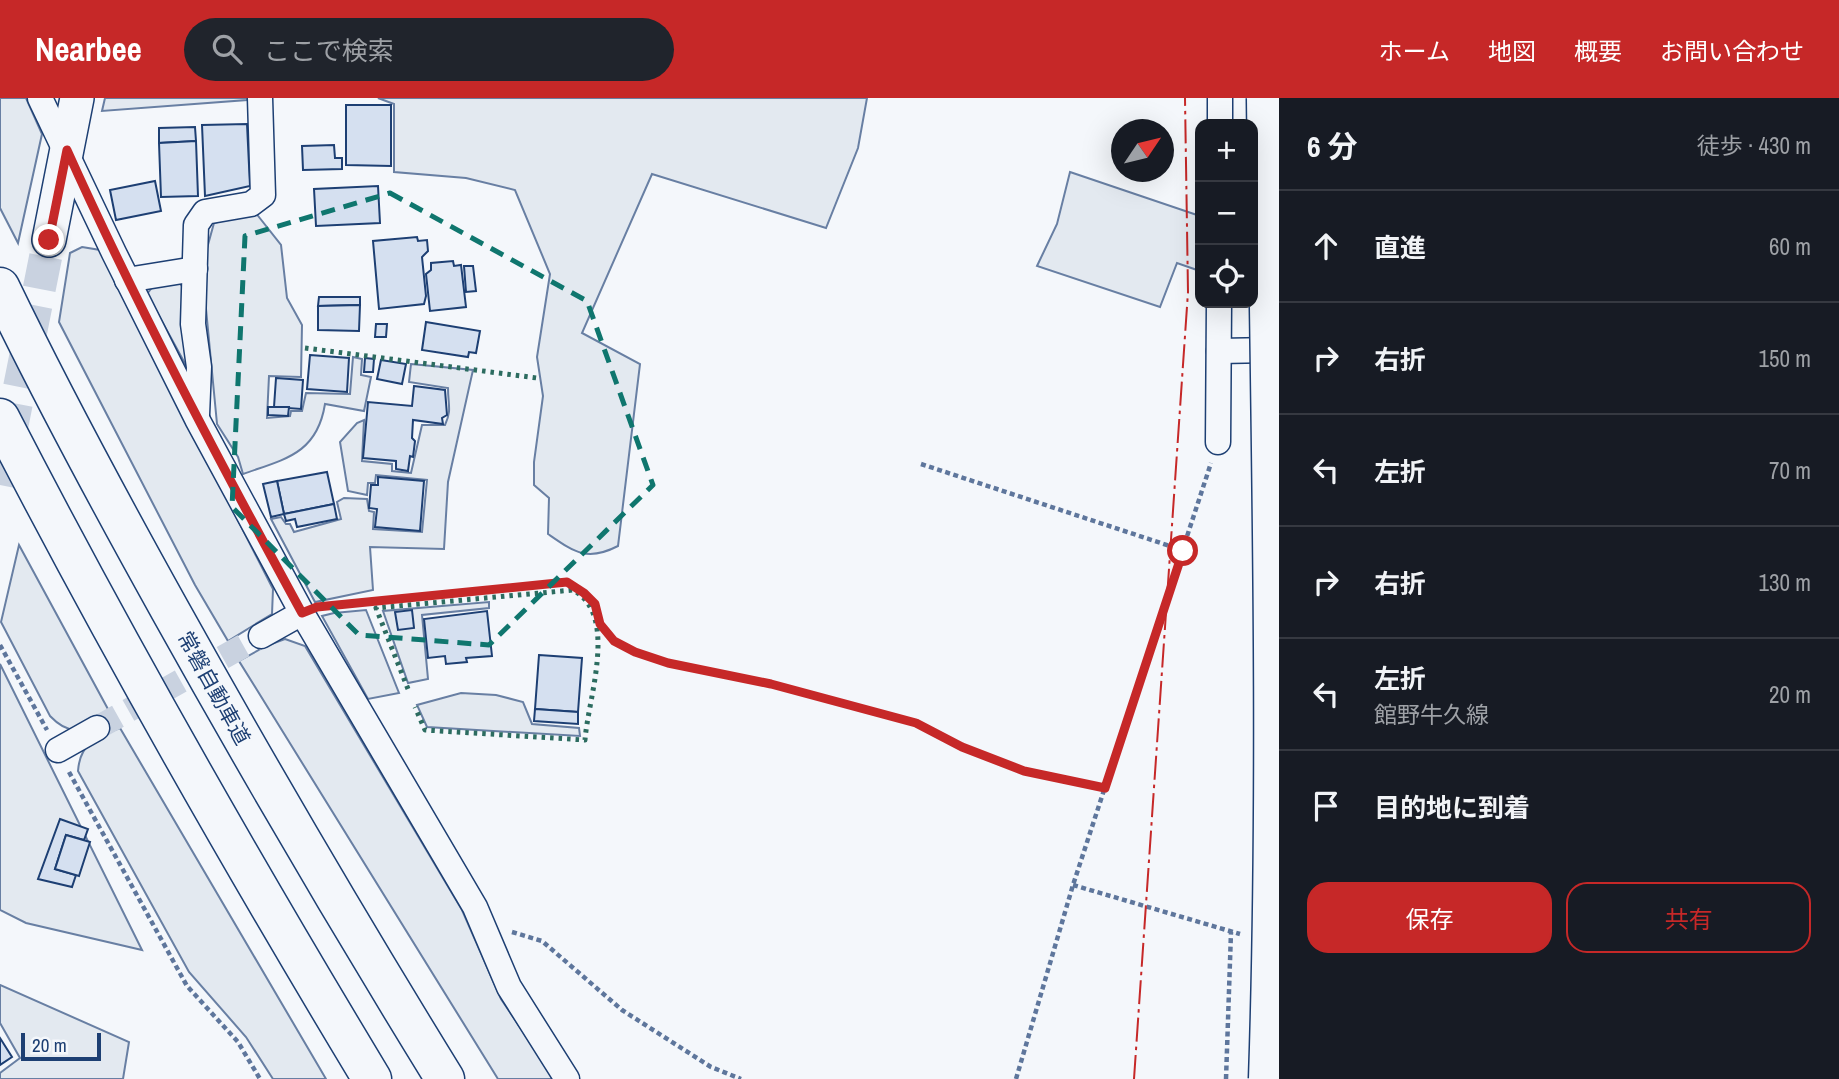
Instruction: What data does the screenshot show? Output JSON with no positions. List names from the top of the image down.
{
  "streets": {
    "highway": ["常磐自動車道"]
  },
  "scale_bar": "20 m",
  "north": "top right",
  "page": {
    "header": "Nearbee",
    "search": "ここで検索",
    "nav": [
      "ホーム",
      "地図",
      "概要",
      "お問い合わせ"
    ],
    "heading": ["6 分", "徒歩 · 430 m"],
    "map_buttons": ["+", "−"],
    "list": [
      ["直進", "60 m"],
      ["右折", "150 m"],
      ["左折", "70 m"],
      ["右折", "130 m"],
      ["左折", "館野牛久線", "20 m"],
      "目的地に到着"
    ],
    "buttons": ["保存", "共有"],
    "scale": "20 m"
  }
}
